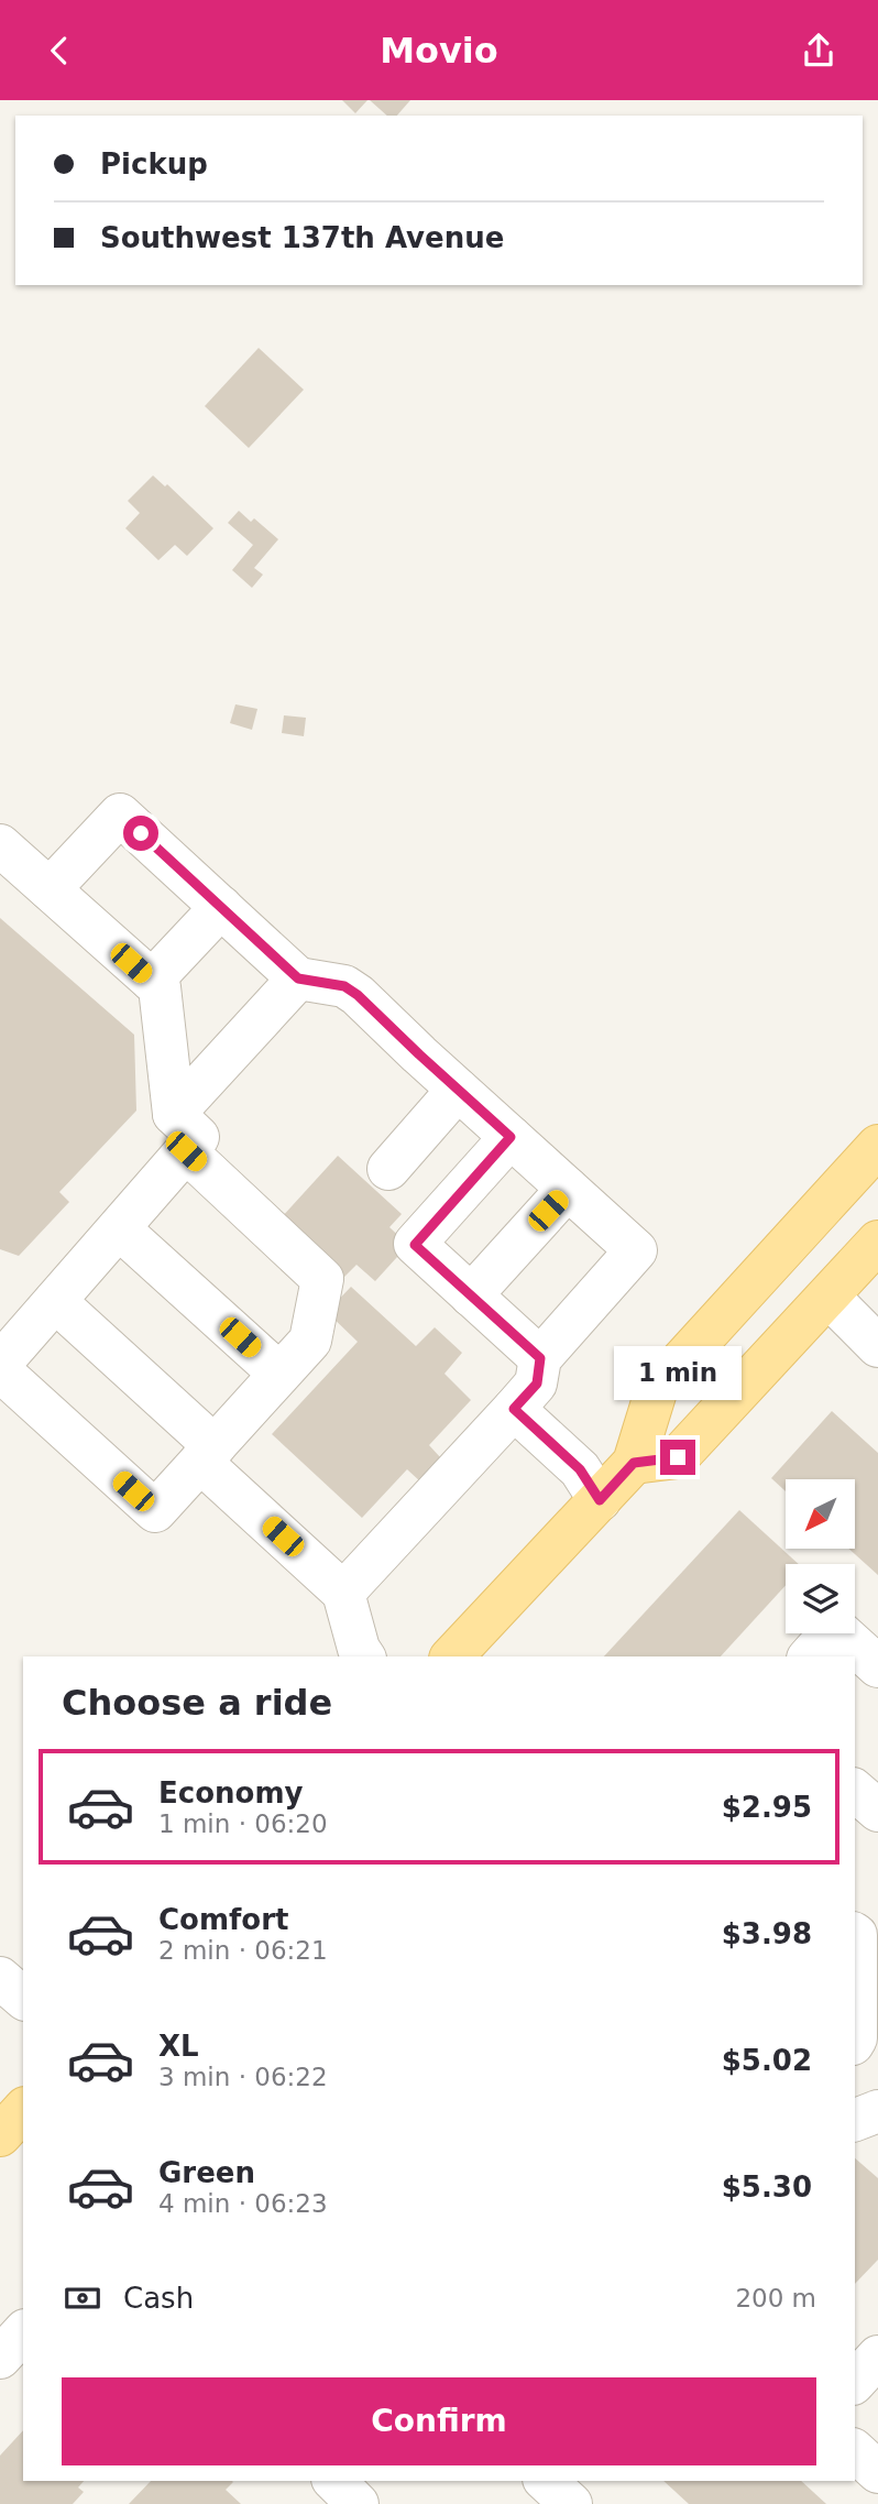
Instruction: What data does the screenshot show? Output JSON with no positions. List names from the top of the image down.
{
  "north": "bottom left",
  "page": {
    "header": "Movio",
    "banner": ["Pickup", "Southwest 137th Avenue"],
    "bubble": "1 min",
    "heading": "Choose a ride",
    "list": [
      {
        "name": "Economy",
        "note": "1 min · 06:20",
        "value": "$2.95"
      },
      {
        "name": "Comfort",
        "note": "2 min · 06:21",
        "value": "$3.98"
      },
      {
        "name": "XL",
        "note": "3 min · 06:22",
        "value": "$5.02"
      },
      {
        "name": "Green",
        "note": "4 min · 06:23",
        "value": "$5.30"
      }
    ],
    "pay": ["Cash", "200 m"],
    "buttons": "Confirm"
  }
}
